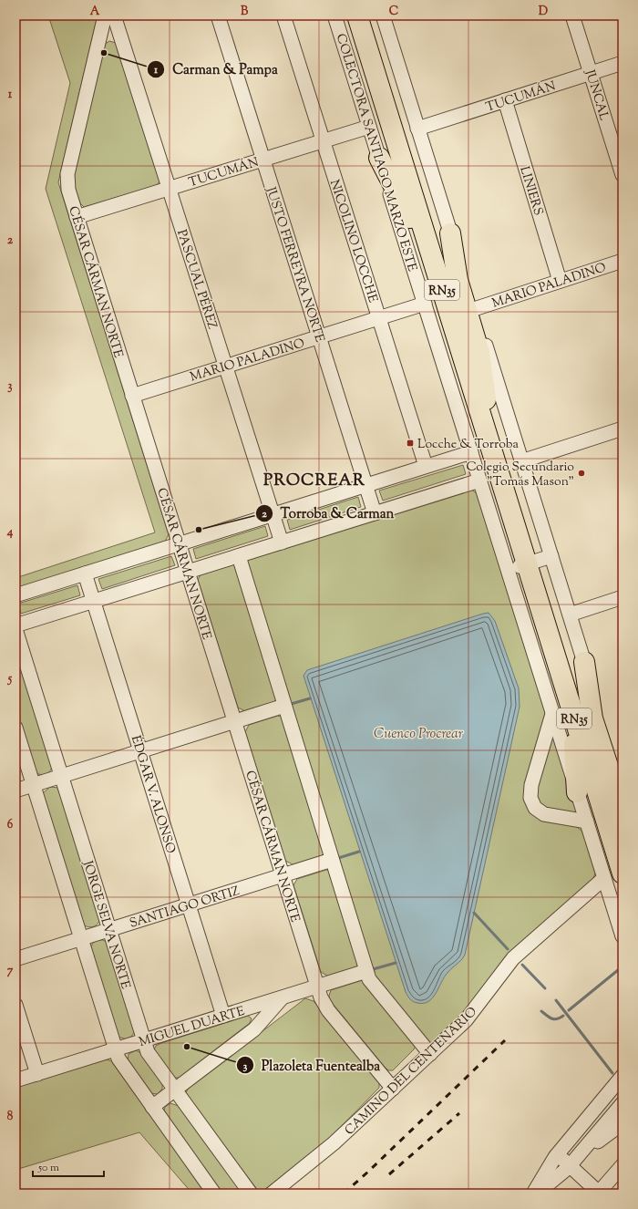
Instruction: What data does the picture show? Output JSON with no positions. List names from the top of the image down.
{
  "streets": {
    "highway": ["RN35"],
    "street": [
      "JUNCAL",
      "TUCUMÁN",
      "COLECTORA SANTIAGO MARZO ESTE",
      "LINIERS",
      "NICOLINO LOCCHE",
      "JUSTO FERREYRA NORTE",
      "PASCUAL PÉREZ",
      "CÉSAR CÁRMAN NORTE",
      "MARIO PALADINO",
      "ÉDGAR V. ALONSO",
      "SANTIAGO ORTIZ",
      "JORGE SELVA NORTE",
      "MIGUEL DUARTE",
      "CAMINO DEL CENTENARIO"
    ]
  },
  "crossings": [
    ["JUNCAL", "TUCUMÁN"],
    ["TUCUMÁN", "COLECTORA SANTIAGO MARZO ESTE"],
    ["TUCUMÁN", "LINIERS"],
    ["TUCUMÁN", "NICOLINO LOCCHE"],
    ["TUCUMÁN", "JUSTO FERREYRA NORTE"],
    ["TUCUMÁN", "PASCUAL PÉREZ"],
    ["TUCUMÁN", "CÉSAR CÁRMAN NORTE"],
    ["COLECTORA SANTIAGO MARZO ESTE", "MARIO PALADINO"],
    ["COLECTORA SANTIAGO MARZO ESTE", "RN35"],
    ["COLECTORA SANTIAGO MARZO ESTE", "CAMINO DEL CENTENARIO"],
    ["LINIERS", "MARIO PALADINO"],
    ["NICOLINO LOCCHE", "MARIO PALADINO"],
    ["JUSTO FERREYRA NORTE", "MARIO PALADINO"],
    ["PASCUAL PÉREZ", "MARIO PALADINO"],
    ["CÉSAR CÁRMAN NORTE", "MARIO PALADINO"],
    ["CÉSAR CÁRMAN NORTE", "SANTIAGO ORTIZ"],
    ["CÉSAR CÁRMAN NORTE", "MIGUEL DUARTE"],
    ["CÉSAR CÁRMAN NORTE", "CAMINO DEL CENTENARIO"],
    ["RN35", "CAMINO DEL CENTENARIO"],
    ["ÉDGAR V. ALONSO", "SANTIAGO ORTIZ"],
    ["ÉDGAR V. ALONSO", "MIGUEL DUARTE"],
    ["SANTIAGO ORTIZ", "JORGE SELVA NORTE"],
    ["JORGE SELVA NORTE", "MIGUEL DUARTE"]
  ],
  "districts": ["PROCREAR"],
  "water": ["Cuenco Procrear"],
  "places": {
    "other": [
      "Carman & Pampa",
      "Colegio Secundario \"Tomás Mason\"",
      "Torroba & Carman",
      "Plazoleta Fuentealba"
    ],
    "transit": ["Locche & Torroba"]
  },
  "scale_bar": "50 m",
  "grid": {
    "columns": [
      "A",
      "B",
      "C",
      "D"
    ],
    "rows": [
      "1",
      "2",
      "3",
      "4",
      "5",
      "6",
      "7",
      "8"
    ]
  }
}
